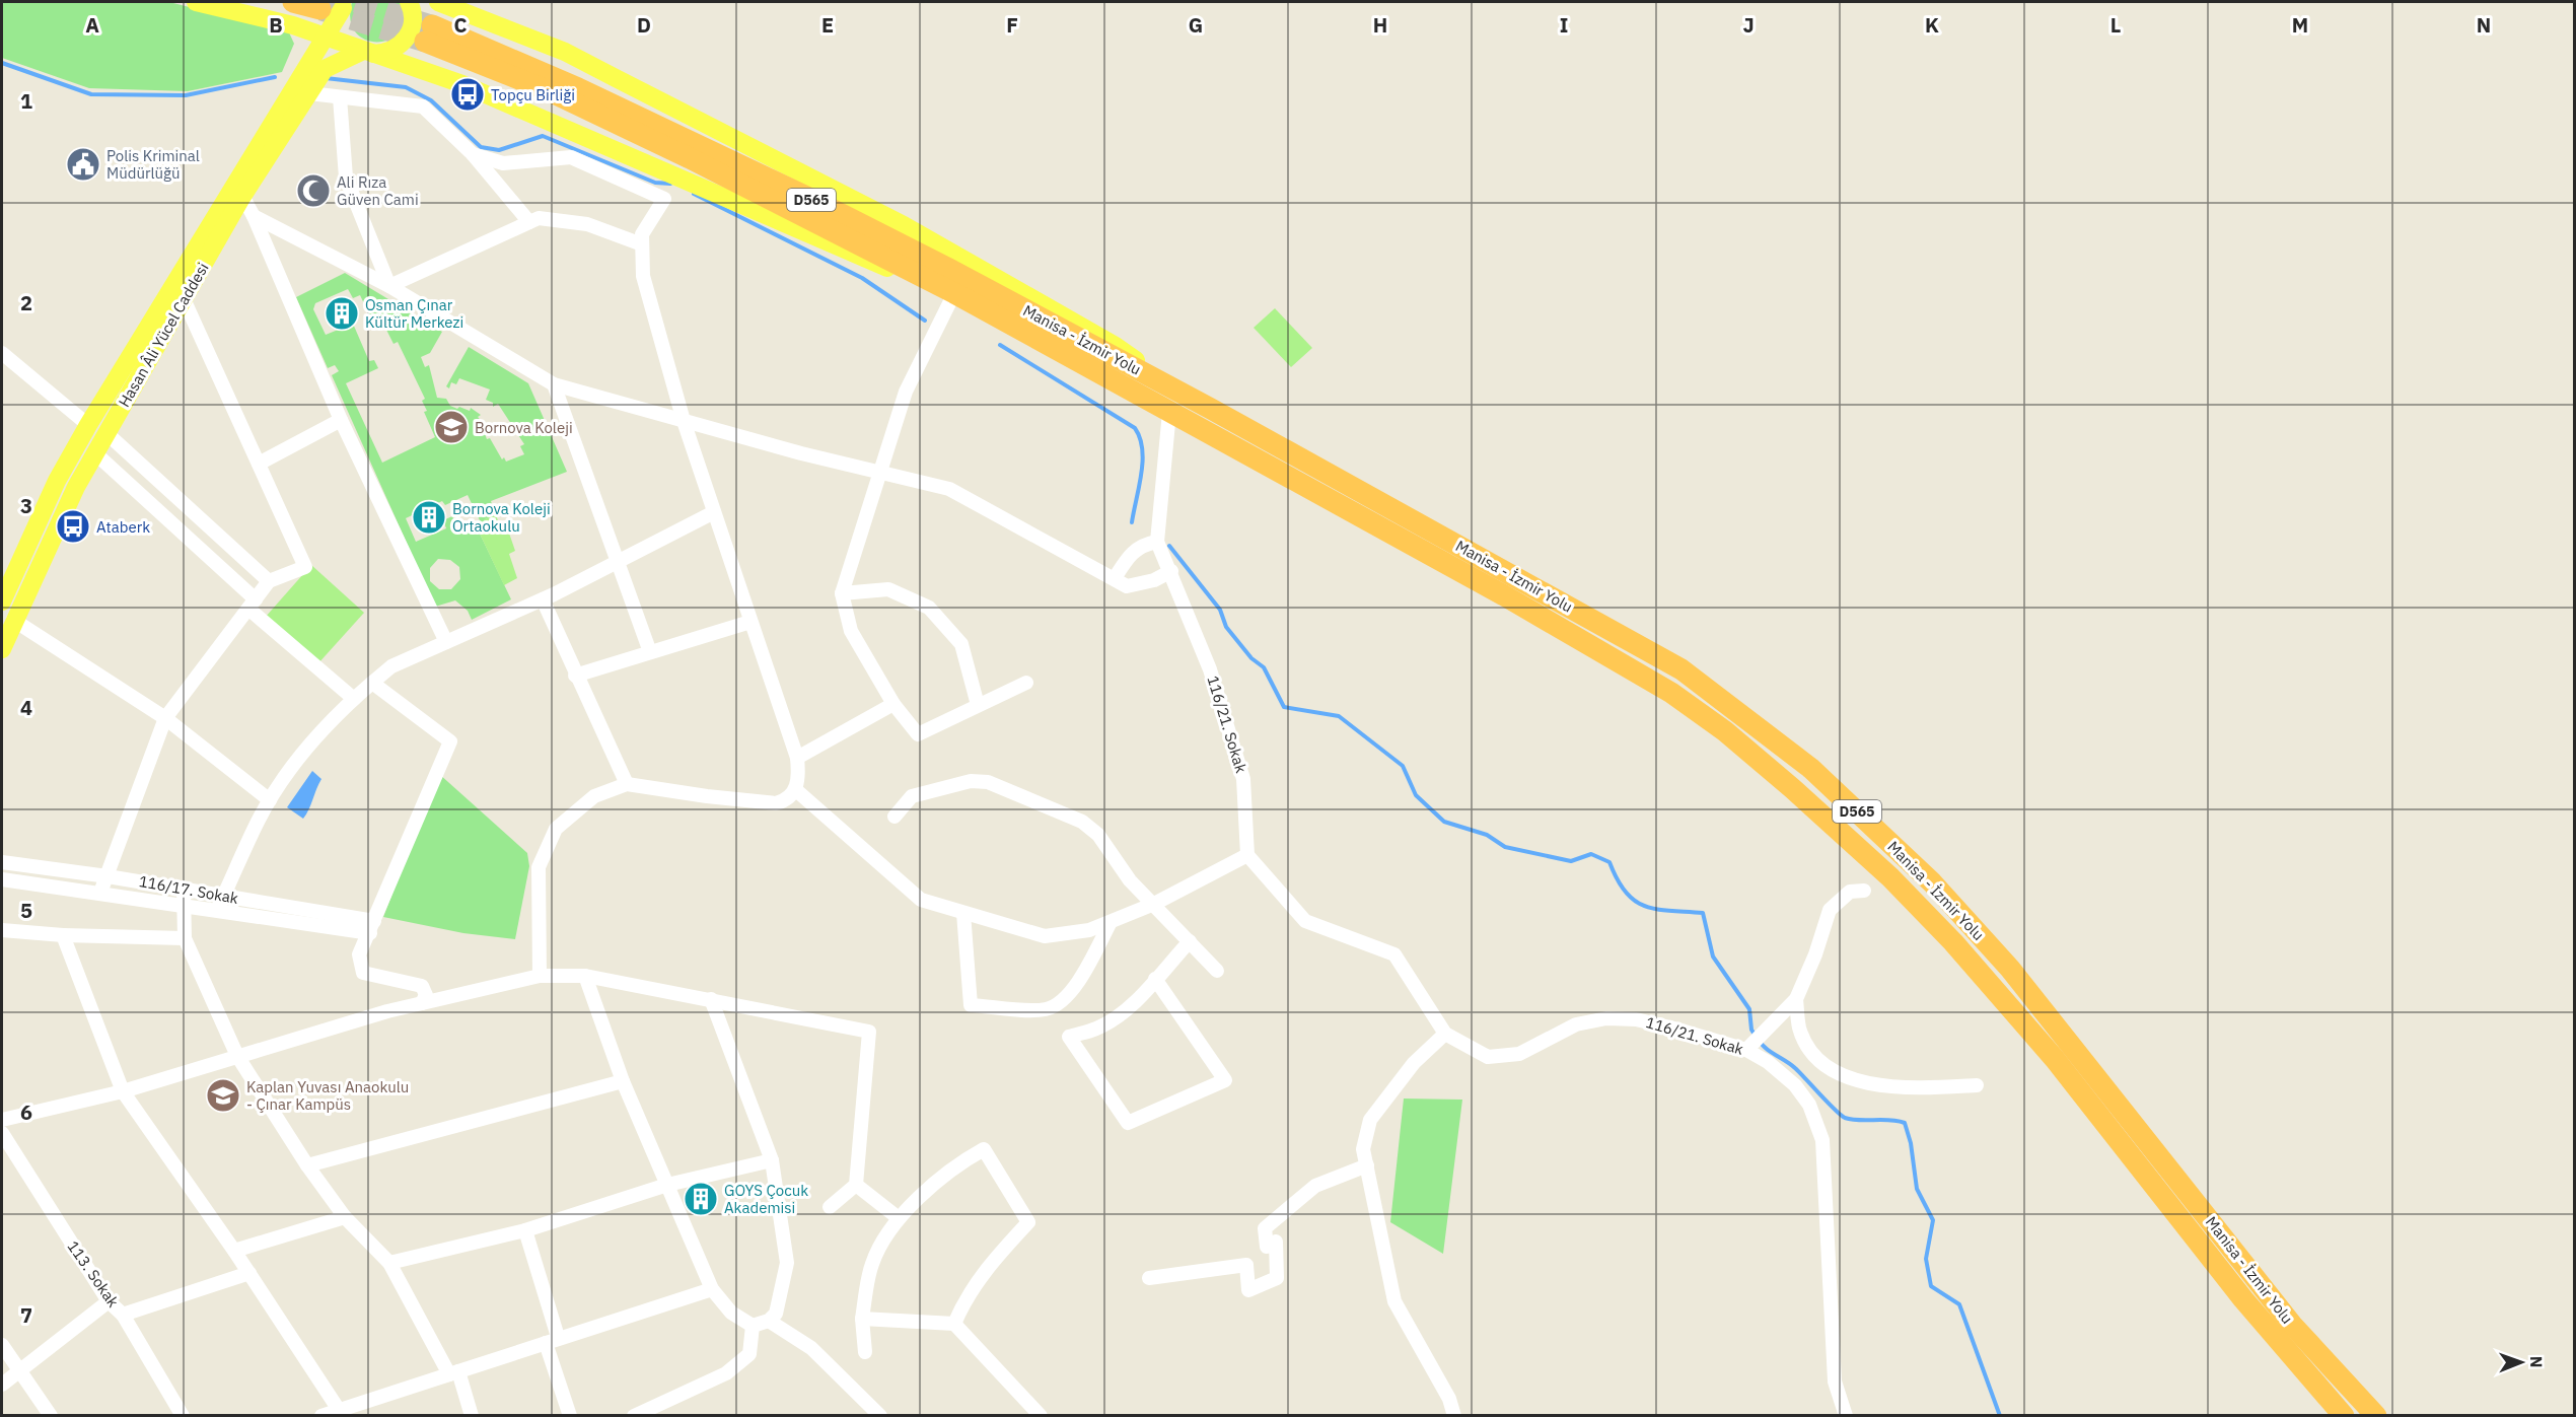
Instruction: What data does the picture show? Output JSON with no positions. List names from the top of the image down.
{
  "streets": {
    "highway": ["D565", "Manisa - İzmir Yolu"],
    "main road": ["Hasan Âli Yücel Caddesi"],
    "street": ["116/21. Sokak", "116/17. Sokak", "113. Sokak"]
  },
  "places": {
    "bus stop": ["Topçu Birliği", "Ataberk"],
    "public building": ["Polis Kriminal Müdürlüğü"],
    "mosque": ["Ali Rıza Güven Cami"],
    "building": ["Osman Çınar Kültür Merkezi", "Bornova Koleji Ortaokulu", "GOYS Çocuk Akademisi"],
    "school or university": ["Bornova Koleji", "Kaplan Yuvası Anaokulu - Çınar Kampüs"]
  },
  "north": "right",
  "grid": {
    "columns": [
      "A",
      "B",
      "C",
      "D",
      "E",
      "F",
      "G",
      "H",
      "I",
      "J",
      "K",
      "L",
      "M",
      "N"
    ],
    "rows": [
      "1",
      "2",
      "3",
      "4",
      "5",
      "6",
      "7"
    ]
  }
}
